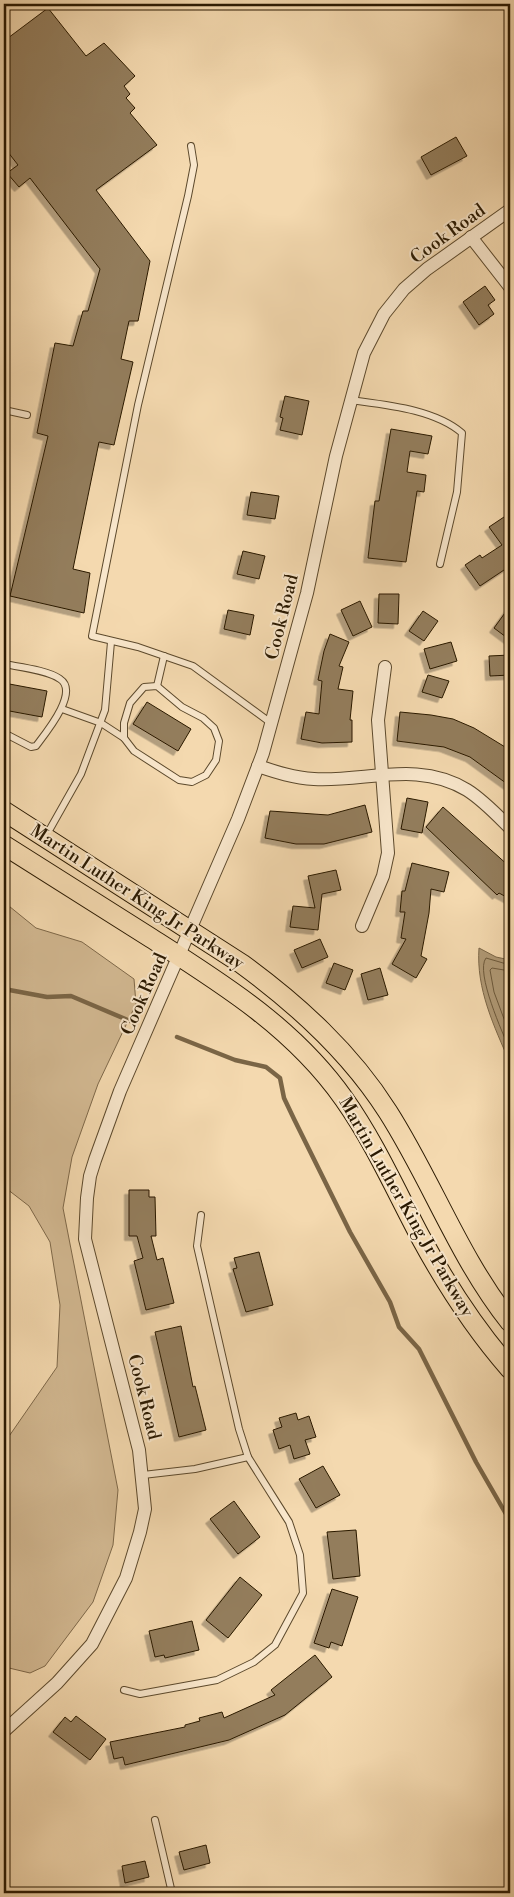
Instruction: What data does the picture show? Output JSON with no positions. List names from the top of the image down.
{
  "streets": {
    "main road": ["Martin Luther King Jr Parkway"],
    "street": ["Cook Road"]
  },
  "crossings": [
    ["Cook Road", "Martin Luther King Jr Parkway"]
  ]
}
